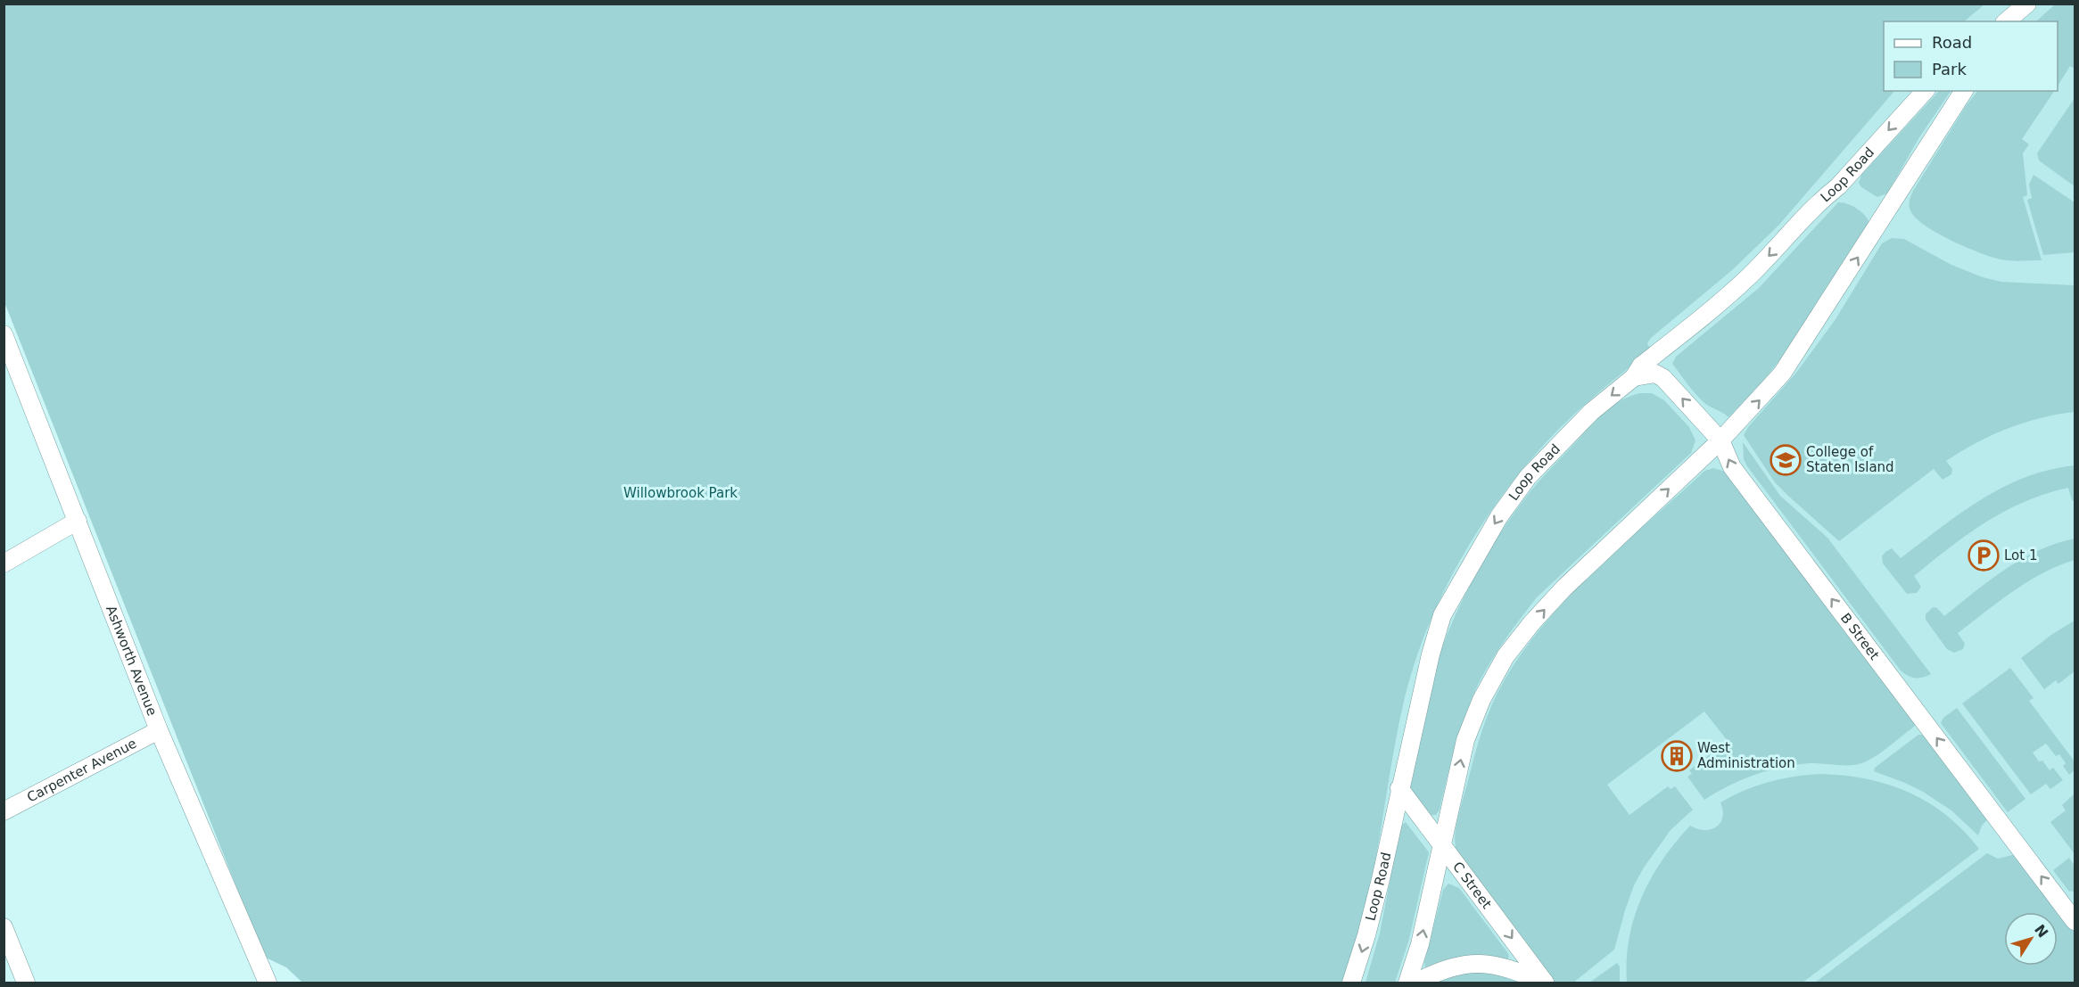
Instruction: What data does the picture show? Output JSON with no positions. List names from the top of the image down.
{
  "streets": {
    "street": [
      "Loop Road",
      "B Street",
      "Ashworth Avenue",
      "Carpenter Avenue",
      "C Street"
    ]
  },
  "crossings": [
    ["Loop Road", "B Street"],
    ["Loop Road", "C Street"],
    ["Ashworth Avenue", "Carpenter Avenue"]
  ],
  "one_way": ["B Street", "C Street"],
  "parks": ["Willowbrook Park"],
  "places": {
    "school or university": ["College of Staten Island"],
    "parking": ["Lot 1"],
    "building": ["West Administration"]
  },
  "legend": ["Road", "Park"],
  "north": "top right"
}
